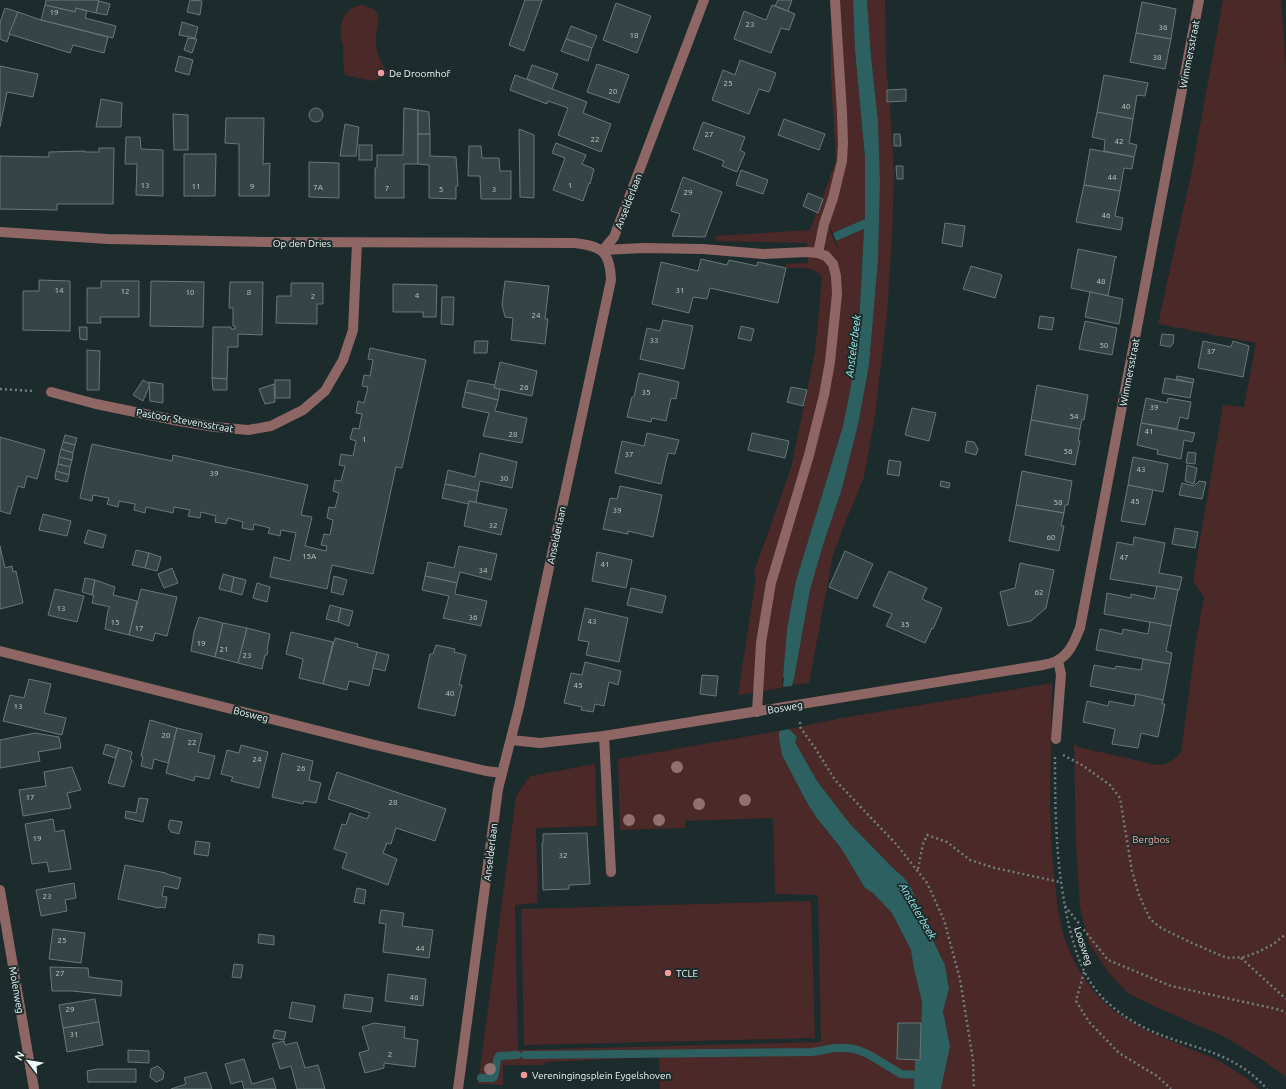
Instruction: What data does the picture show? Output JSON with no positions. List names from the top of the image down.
{
  "streets": {
    "street": [
      "Wimmersstraat",
      "Anselderlaan",
      "Op den Dries",
      "Pastoor Stevensstraat",
      "Bosweg",
      "Molenweg"
    ],
    "path": ["Loosweg"]
  },
  "crossings": [
    ["Wimmersstraat", "Bosweg"],
    ["Anselderlaan", "Op den Dries"],
    ["Anselderlaan", "Bosweg"],
    ["Op den Dries", "Pastoor Stevensstraat"]
  ],
  "water": ["Anstelerbeek"],
  "parks": ["Bergbos"],
  "places": ["De Droomhof", "TCLE", "Vereningingsplein Eygelshoven"],
  "house_numbers": [
    "19",
    "23",
    "36",
    "18",
    "38",
    "25",
    "20",
    "40",
    "27",
    "22",
    "42",
    "44",
    "13",
    "1",
    "11",
    "9",
    "7A",
    "7",
    "5",
    "3",
    "29",
    "46",
    "48",
    "14",
    "31",
    "12",
    "10",
    "8",
    "4",
    "2",
    "24",
    "33",
    "50",
    "37",
    "26",
    "35",
    "39",
    "54",
    "41",
    "28",
    "1",
    "56",
    "37",
    "43",
    "39",
    "30",
    "45",
    "58",
    "39",
    "32",
    "60",
    "15A",
    "47",
    "41",
    "34",
    "62",
    "13",
    "36",
    "43",
    "15",
    "35",
    "17",
    "19",
    "21",
    "23",
    "45",
    "40",
    "13",
    "20",
    "22",
    "24",
    "26",
    "17",
    "28",
    "19",
    "32",
    "23",
    "25",
    "44",
    "27",
    "46",
    "29",
    "31",
    "2"
  ],
  "north": "top left"
}
